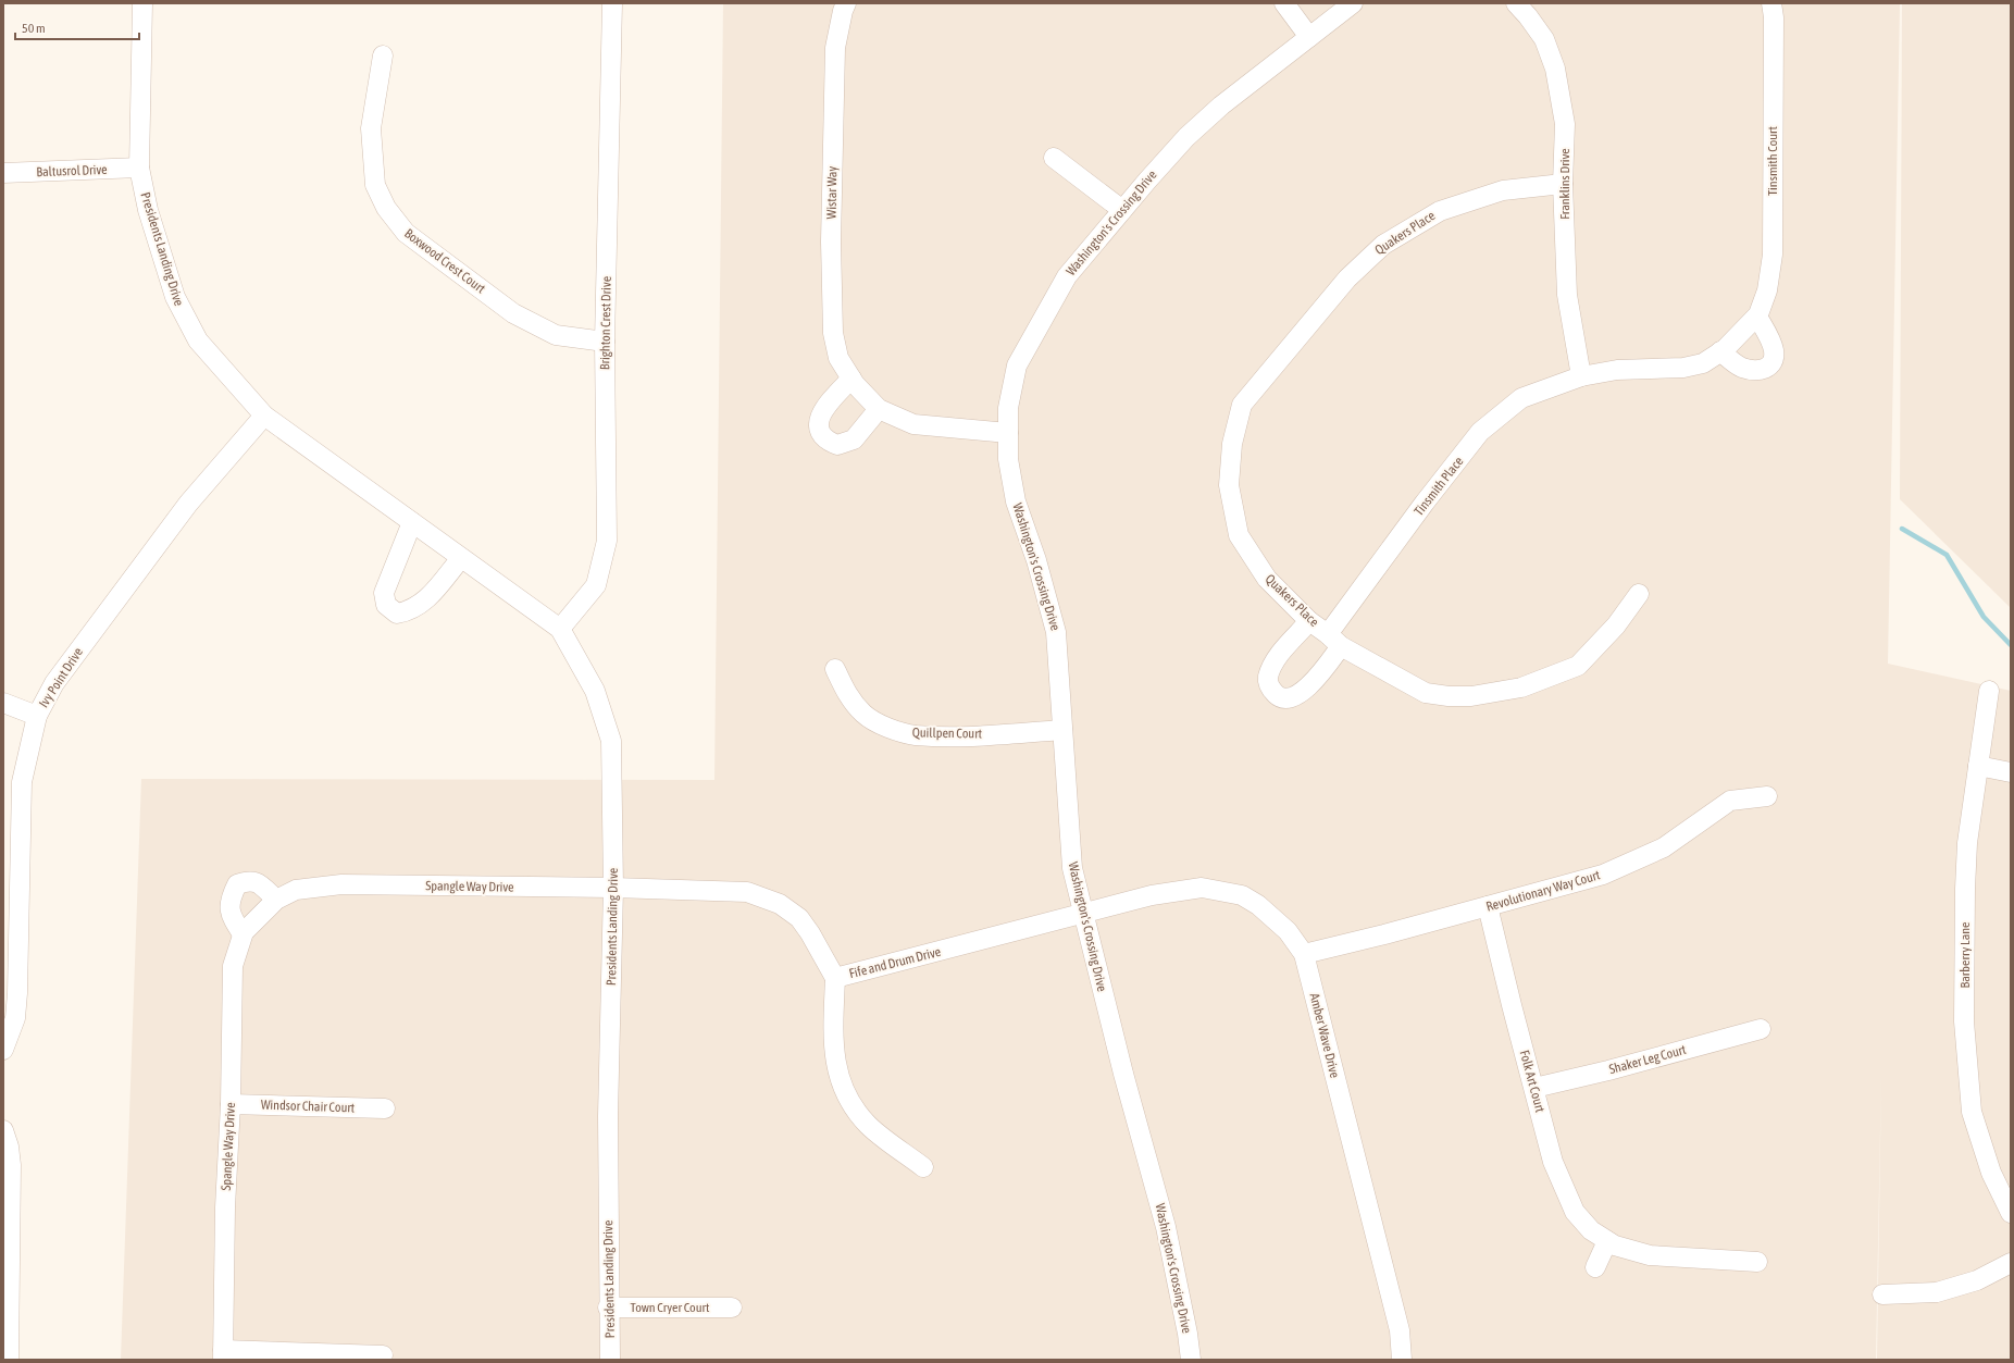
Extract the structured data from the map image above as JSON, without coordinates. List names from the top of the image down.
{
  "streets": {
    "street": [
      "Tinsmith Court",
      "Baltusrol Drive",
      "Franklins Drive",
      "Wistar Way",
      "Washington's Crossing Drive",
      "Quakers Place",
      "Presidents Landing Drive",
      "Boxwood Crest Court",
      "Brighton Crest Drive",
      "Tinsmith Place",
      "Ivy Point Drive",
      "Quillpen Court",
      "Spangle Way Drive",
      "Revolutionary Way Court",
      "Barberry Lane",
      "Fife and Drum Drive",
      "Amber Wave Drive",
      "Shaker Leg Court",
      "Folk Art Court",
      "Windsor Chair Court",
      "Town Cryer Court"
    ]
  },
  "crossings": [
    ["Tinsmith Court", "Franklins Drive"],
    ["Tinsmith Court", "Tinsmith Place"],
    ["Baltusrol Drive", "Presidents Landing Drive"],
    ["Franklins Drive", "Quakers Place"],
    ["Franklins Drive", "Tinsmith Place"],
    ["Wistar Way", "Washington's Crossing Drive"],
    ["Washington's Crossing Drive", "Quillpen Court"],
    ["Washington's Crossing Drive", "Fife and Drum Drive"],
    ["Washington's Crossing Drive", "Amber Wave Drive"],
    ["Quakers Place", "Tinsmith Place"],
    ["Presidents Landing Drive", "Brighton Crest Drive"],
    ["Presidents Landing Drive", "Ivy Point Drive"],
    ["Presidents Landing Drive", "Spangle Way Drive"],
    ["Presidents Landing Drive", "Fife and Drum Drive"],
    ["Presidents Landing Drive", "Town Cryer Court"],
    ["Boxwood Crest Court", "Brighton Crest Drive"],
    ["Spangle Way Drive", "Fife and Drum Drive"],
    ["Spangle Way Drive", "Windsor Chair Court"],
    ["Revolutionary Way Court", "Amber Wave Drive"],
    ["Revolutionary Way Court", "Folk Art Court"],
    ["Fife and Drum Drive", "Amber Wave Drive"],
    ["Shaker Leg Court", "Folk Art Court"]
  ],
  "scale_bar": "50 m"
}
